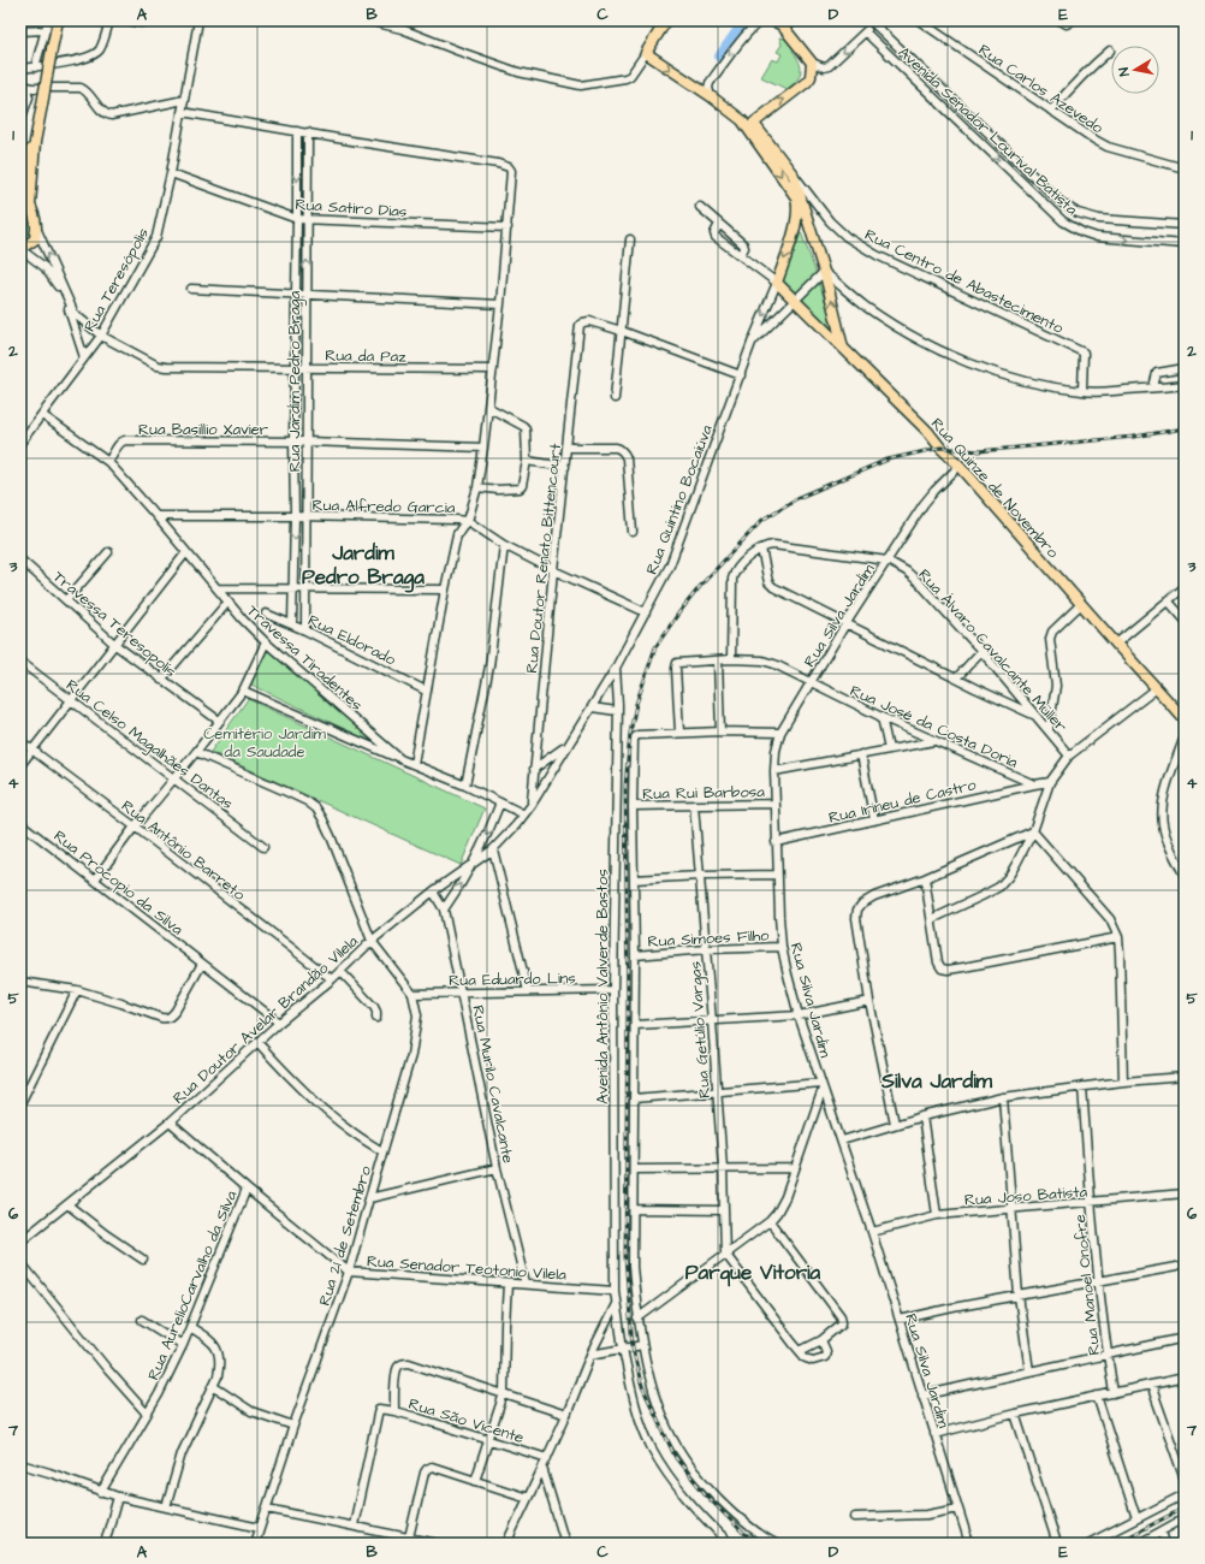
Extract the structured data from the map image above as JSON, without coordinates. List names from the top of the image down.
{
  "streets": {
    "main road": ["Rua Quinze de Novembro", "Rua Quintino Bocaiúva"],
    "street": [
      "Rua Carlos Azevedo",
      "Avenida Senador Lourival Batista",
      "Rua Satiro Dias",
      "Rua Teresópolis",
      "Rua Centro de Abastecimento",
      "Rua da Paz",
      "Rua Jardim Pedro Braga",
      "Rua Basillio Xavier",
      "Rua Alfredo Garcia",
      "Rua Doutor Renato Bittencourt",
      "Rua Silva Jardim",
      "Travessa Teresopolís",
      "Rua Eldorado",
      "Rua Álvaro Cavalcante Müller",
      "Travessa Tiradentes",
      "Rua José da Costa Doria",
      "Rua Celso Magalhães Dantas",
      "Rua Rui Barbosa",
      "Rua Irineu de Castro",
      "Rua Antônio Barreto",
      "Rua Procopio da Silva",
      "Rua Simoes Filho",
      "Rua Eduardo Lins",
      "Avenida Antônio Valverde Bastos",
      "Rua Doutor Avelar Brandão Vilela",
      "Rua Getúlio Vargas",
      "Rua Murilo Cavalcante",
      "Rua Joso Batista",
      "Rua 21 de Setembro",
      "Rua Senador Teotonio Vilela",
      "Rua AurelioCarvalho da Silva",
      "Rua Manoel Onofre",
      "Rua São Vicente"
    ]
  },
  "crossings": [
    ["Rua Satiro Dias", "Rua Teresópolis"],
    ["Rua Satiro Dias", "Rua Jardim Pedro Braga"],
    ["Rua Teresópolis", "Rua da Paz"],
    ["Rua Teresópolis", "Travessa Tiradentes"],
    ["Rua da Paz", "Rua Jardim Pedro Braga"],
    ["Rua Jardim Pedro Braga", "Rua Basillio Xavier"],
    ["Rua Jardim Pedro Braga", "Rua Alfredo Garcia"],
    ["Rua Jardim Pedro Braga", "Rua Eldorado"],
    ["Rua Basillio Xavier", "Travessa Tiradentes"],
    ["Rua Quinze de Novembro", "Rua Quintino Bocaiúva"],
    ["Rua Quinze de Novembro", "Rua Silva Jardim"],
    ["Rua Quintino Bocaiúva", "Rua Alfredo Garcia"],
    ["Rua Quintino Bocaiúva", "Rua Doutor Renato Bittencourt"],
    ["Rua Quintino Bocaiúva", "Travessa Tiradentes"],
    ["Rua Quintino Bocaiúva", "Avenida Antônio Valverde Bastos"],
    ["Rua Quintino Bocaiúva", "Rua Doutor Avelar Brandão Vilela"],
    ["Rua Alfredo Garcia", "Rua Doutor Renato Bittencourt"],
    ["Rua Alfredo Garcia", "Travessa Tiradentes"],
    ["Rua Silva Jardim", "Rua Álvaro Cavalcante Müller"],
    ["Rua Silva Jardim", "Rua José da Costa Doria"],
    ["Rua Silva Jardim", "Rua Rui Barbosa"],
    ["Rua Silva Jardim", "Rua Irineu de Castro"],
    ["Rua Silva Jardim", "Rua Simoes Filho"],
    ["Rua Silva Jardim", "Rua Joso Batista"],
    ["Travessa Tiradentes", "Rua Doutor Avelar Brandão Vilela"],
    ["Rua José da Costa Doria", "Rua Irineu de Castro"],
    ["Rua José da Costa Doria", "Avenida Antônio Valverde Bastos"],
    ["Rua Rui Barbosa", "Avenida Antônio Valverde Bastos"],
    ["Rua Rui Barbosa", "Rua Getúlio Vargas"],
    ["Rua Antônio Barreto", "Rua Doutor Avelar Brandão Vilela"],
    ["Rua Procopio da Silva", "Rua Doutor Avelar Brandão Vilela"],
    ["Rua Simoes Filho", "Avenida Antônio Valverde Bastos"],
    ["Rua Simoes Filho", "Rua Getúlio Vargas"],
    ["Rua Eduardo Lins", "Avenida Antônio Valverde Bastos"],
    ["Rua Eduardo Lins", "Rua Murilo Cavalcante"],
    ["Rua Eduardo Lins", "Rua 21 de Setembro"],
    ["Avenida Antônio Valverde Bastos", "Rua Senador Teotonio Vilela"],
    ["Rua Doutor Avelar Brandão Vilela", "Rua Murilo Cavalcante"],
    ["Rua Doutor Avelar Brandão Vilela", "Rua Senador Teotonio Vilela"],
    ["Rua Murilo Cavalcante", "Rua Senador Teotonio Vilela"],
    ["Rua Joso Batista", "Rua Manoel Onofre"],
    ["Rua 21 de Setembro", "Rua Senador Teotonio Vilela"],
    ["Rua Senador Teotonio Vilela", "Rua AurelioCarvalho da Silva"]
  ],
  "districts": ["Jardim Pedro Braga", "Silva Jardim", "Parque Vitoria"],
  "parks": ["Cemitério Jardim da Saudade"],
  "north": "left",
  "grid": {
    "columns": [
      "A",
      "B",
      "C",
      "D",
      "E"
    ],
    "rows": [
      "1",
      "2",
      "3",
      "4",
      "5",
      "6",
      "7"
    ]
  }
}
